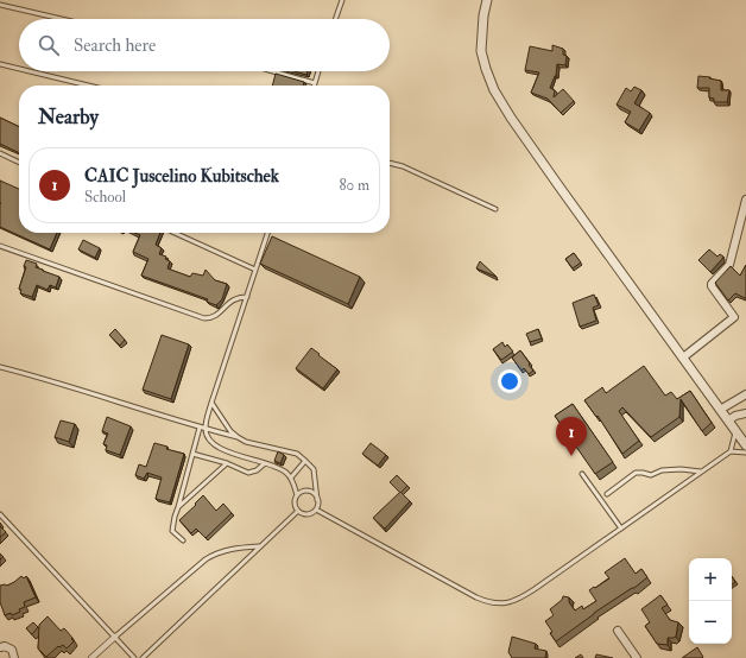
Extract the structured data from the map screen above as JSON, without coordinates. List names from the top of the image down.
{
  "page": {
    "search": "Search here",
    "heading": "Nearby",
    "list": [
      {
        "mark": "1",
        "name": "CAIC Juscelino Kubitschek",
        "note": "School",
        "value": "80 m"
      }
    ],
    "pins": "1",
    "map_buttons": ["+", "−"]
  }
}
